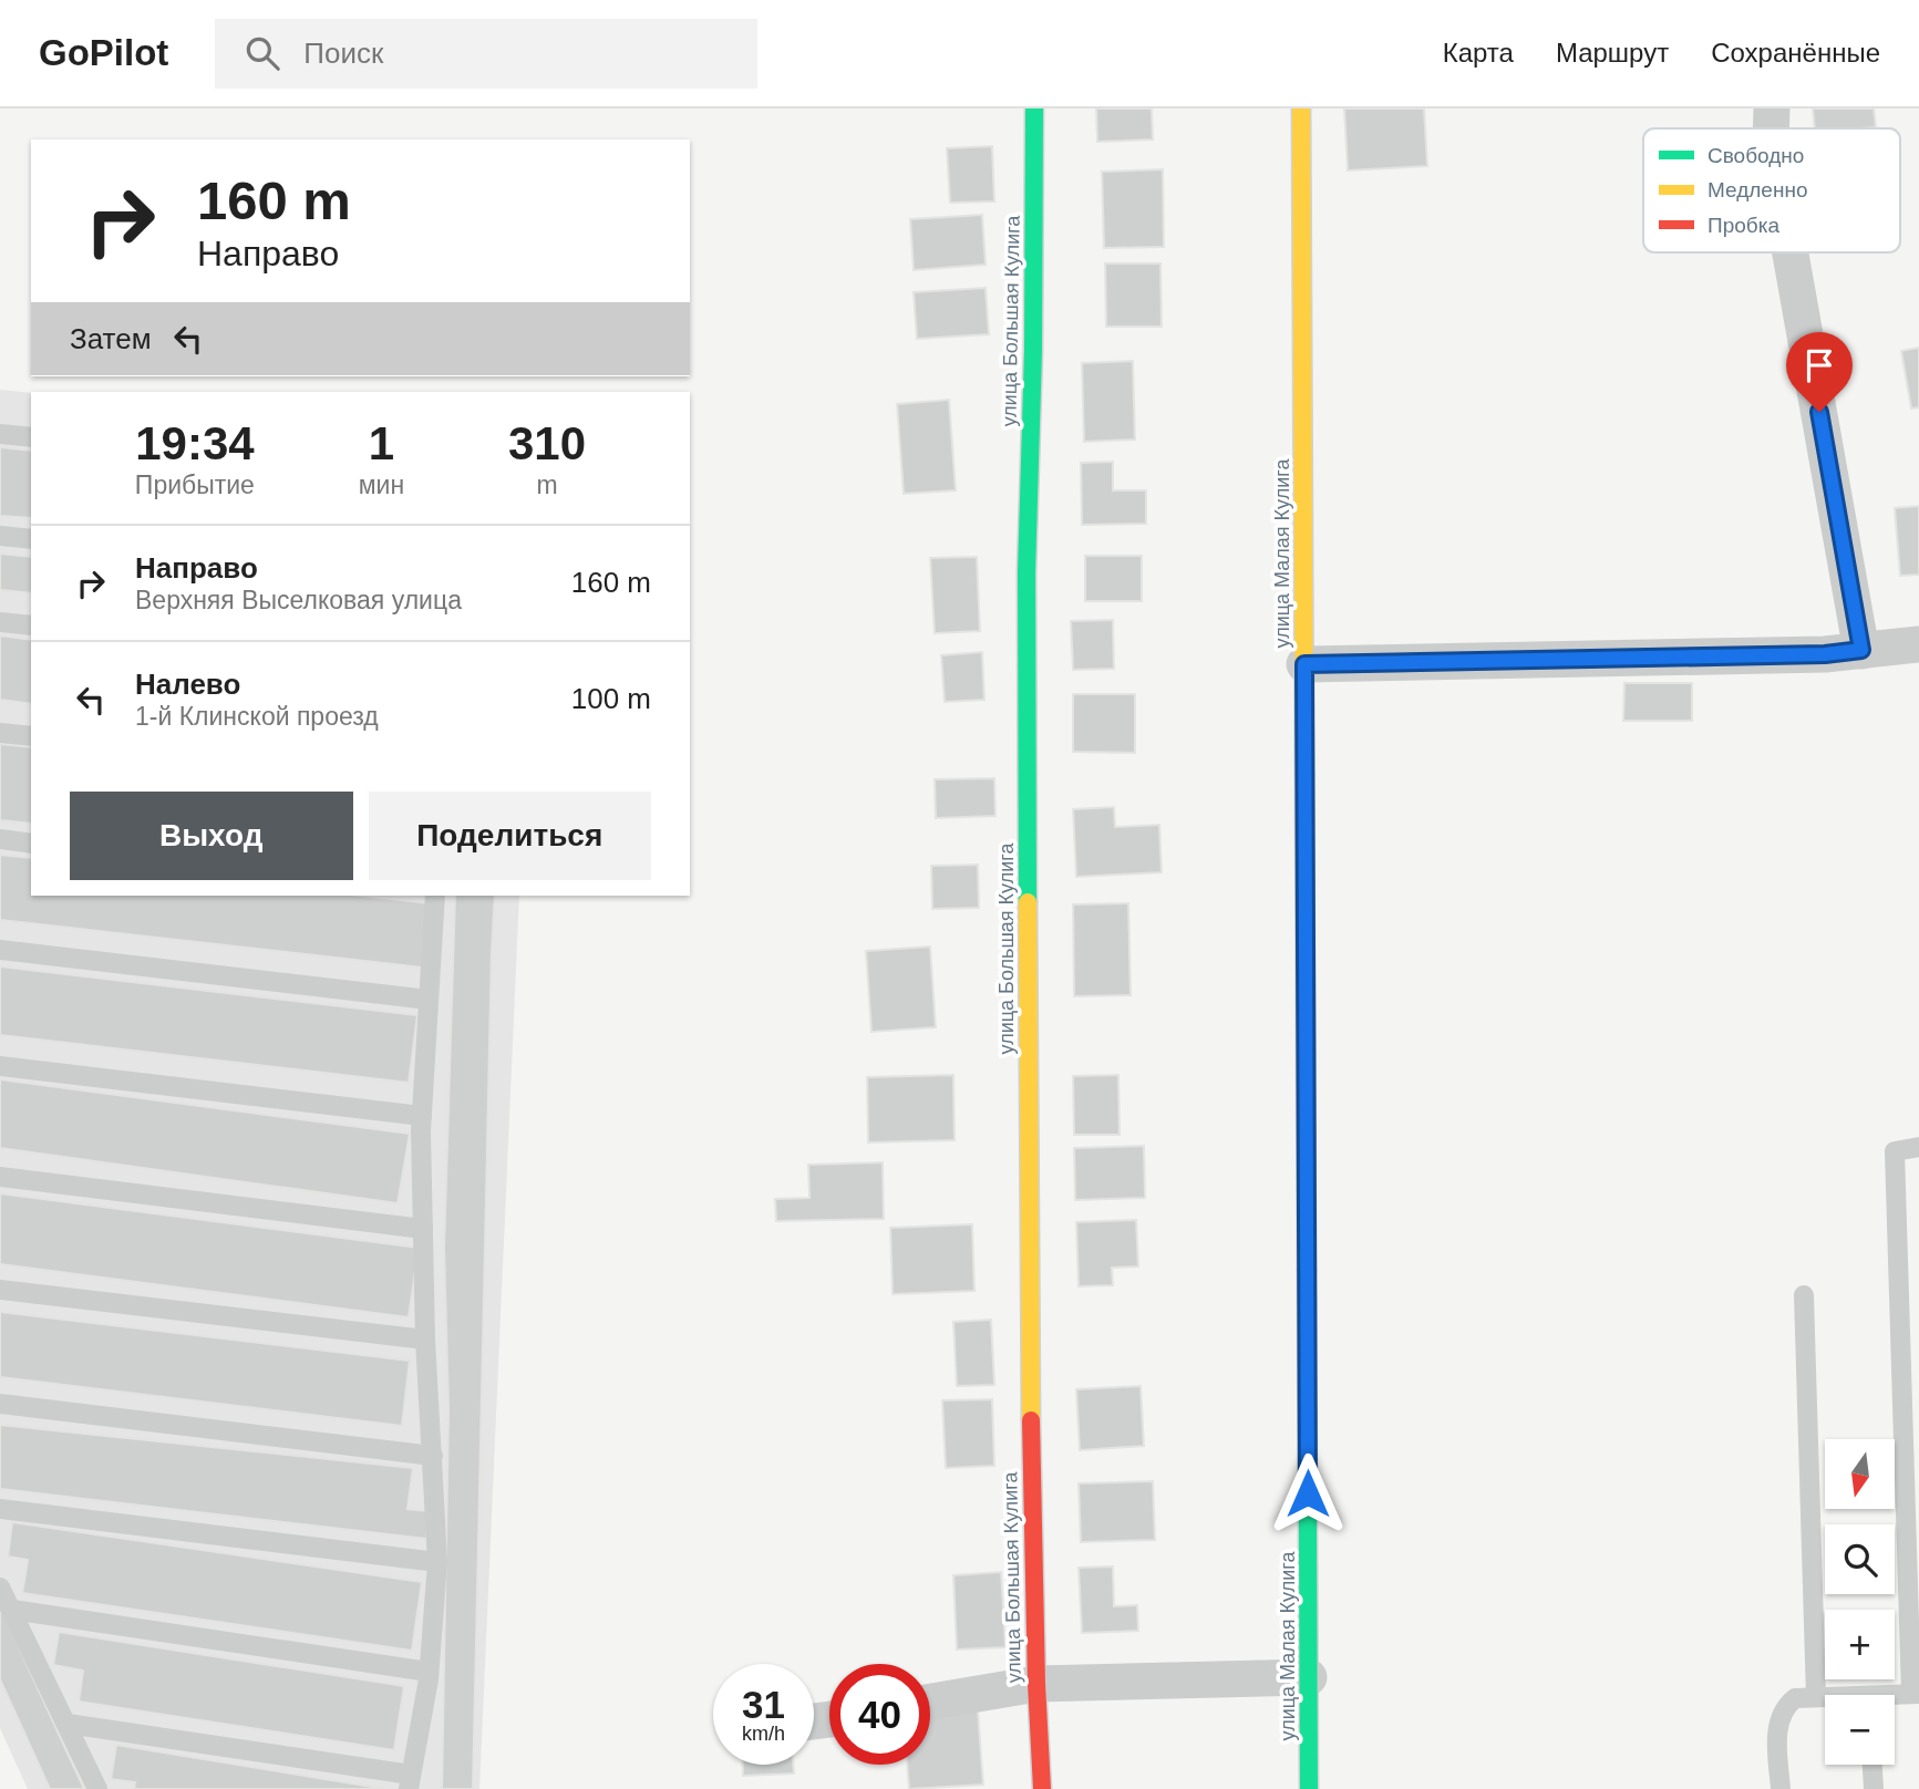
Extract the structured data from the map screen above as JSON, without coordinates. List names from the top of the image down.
{
  "streets": {
    "street": ["улица Большая Кулига", "улица Малая Кулига"]
  },
  "legend": ["Свободно", "Медленно", "Пробка"],
  "north": "bottom",
  "page": {
    "header": "GoPilot",
    "search": "Поиск",
    "nav": ["Карта", "Маршрут", "Сохранённые"],
    "turn": ["160 m", "Направо"],
    "then": "Затем",
    "eta": [
      "19:34",
      "Прибытие",
      "1",
      "мин",
      "310",
      "m"
    ],
    "list": [
      {
        "name": "Направо",
        "note": "Верхняя Выселковая улица",
        "value": "160 m"
      },
      {
        "name": "Налево",
        "note": "1-й Клинской проезд",
        "value": "100 m"
      }
    ],
    "buttons": ["Выход", "Поделиться"],
    "map_buttons": ["+", "−"],
    "speed": "31 km/h",
    "limit": "40"
  }
}
